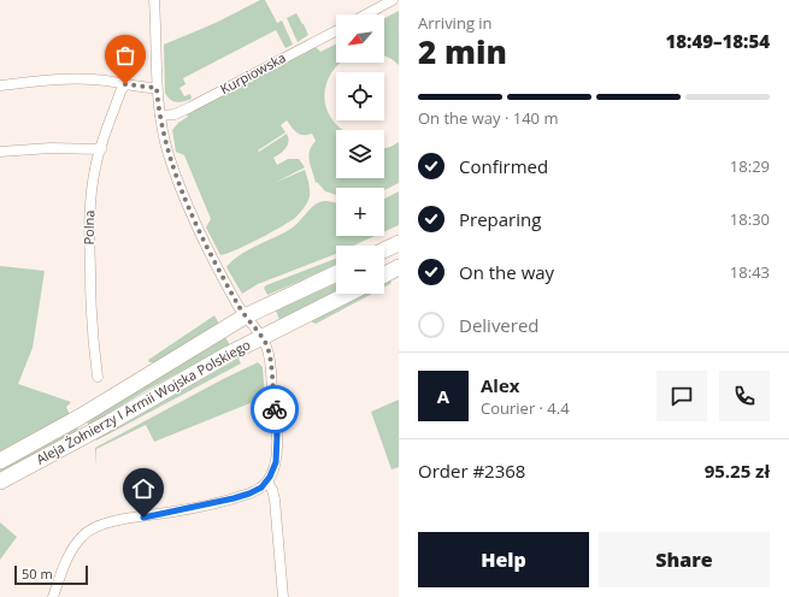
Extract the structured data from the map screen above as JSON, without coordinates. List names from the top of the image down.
{
  "streets": {
    "main road": ["Aleja Żołnierzy I Armii Wojska Polskiego"],
    "street": ["Kurpiowska", "Polna"]
  },
  "scale_bar": "50 m",
  "north": "bottom left",
  "page": {
    "heading": ["2 min", "Arriving in", "18:49–18:54"],
    "panel": [
      "Alex",
      "Courier · 4.4",
      "Order #2368",
      "95.25 zł"
    ],
    "map_buttons": ["+", "−"],
    "bar": "On the way · 140 m",
    "list": [
      ["Confirmed", "18:29"],
      ["Preparing", "18:30"],
      ["On the way", "18:43"],
      "Delivered"
    ],
    "round": "A",
    "buttons": ["Help", "Share"],
    "scale": "50 m"
  }
}
